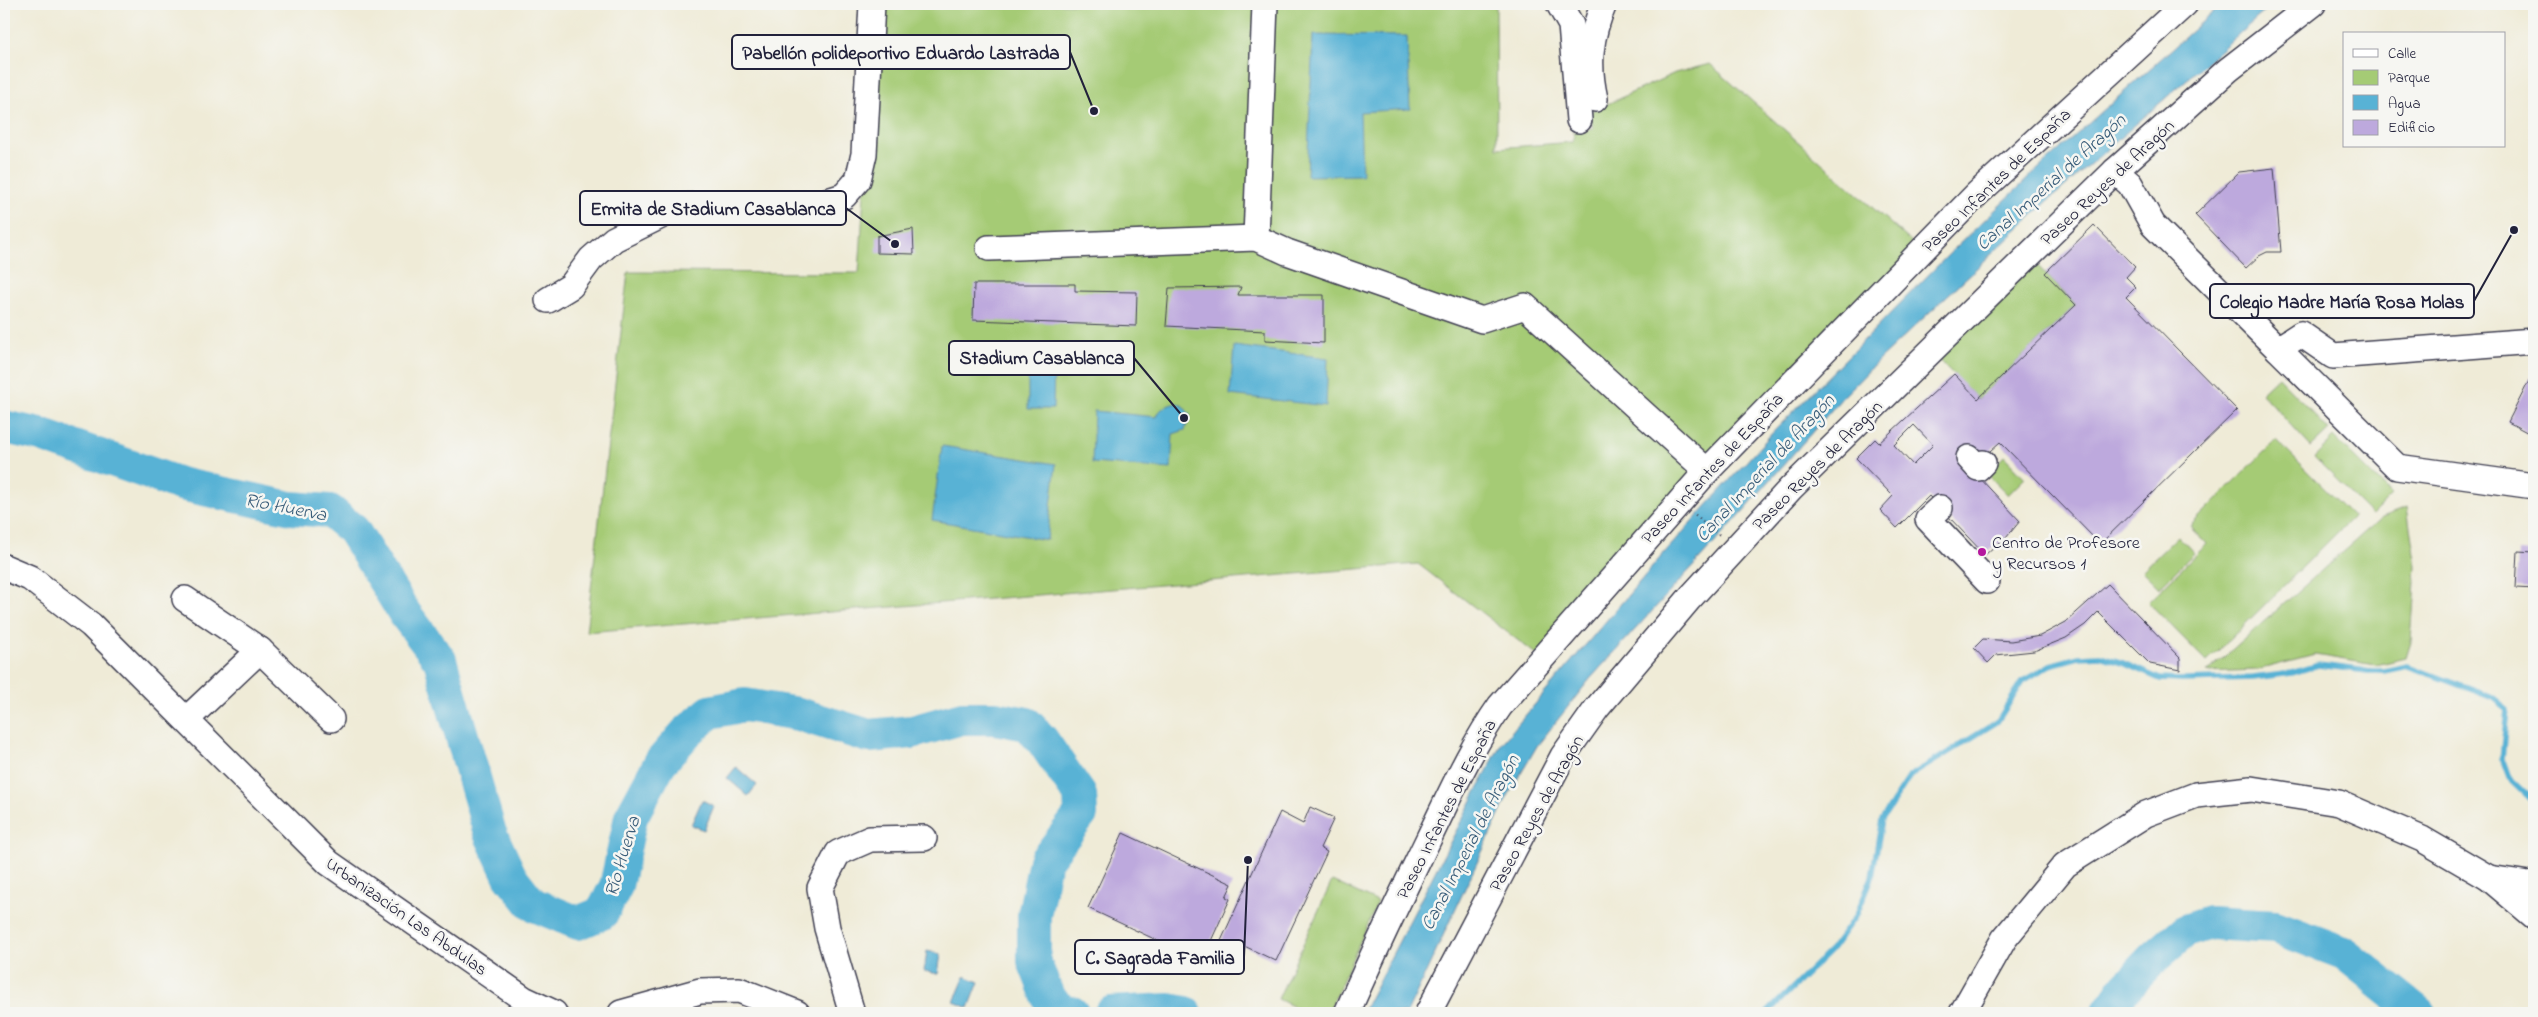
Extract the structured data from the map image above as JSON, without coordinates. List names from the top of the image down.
{
  "streets": {
    "street": ["Paseo Infantes de España", "Paseo Reyes de Aragón", "Urbanización Las Abdulas"]
  },
  "water": ["Canal Imperial de Aragón", "Río Huerva"],
  "places": [
    "Pabellón polideportivo Eduardo Lastrada",
    "Colegio Madre María Rosa Molas",
    "Ermita de Stadium Casablanca",
    "Stadium Casablanca",
    "Centro de Profesore y Recursos 1",
    "C. Sagrada Familia"
  ],
  "legend": [
    "Calle",
    "Parque",
    "Agua",
    "Edificio"
  ]
}
